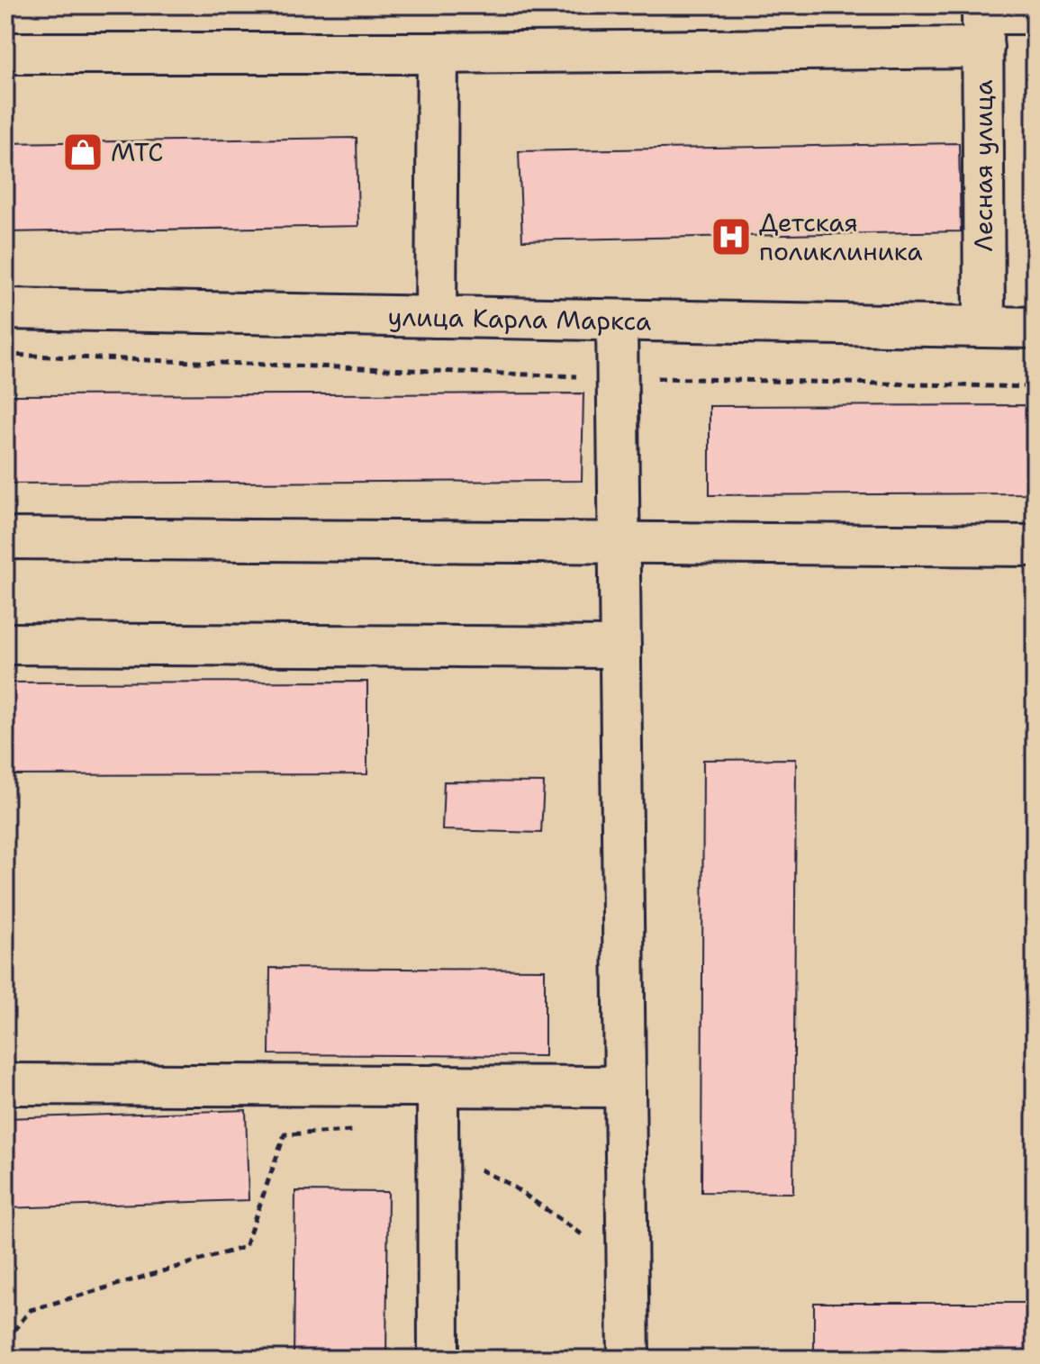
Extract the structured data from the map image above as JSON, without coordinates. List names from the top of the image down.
{
  "streets": {
    "street": ["Лесная улица", "улица Карла Маркса"]
  },
  "crossings": [
    ["Лесная улица", "улица Карла Маркса"]
  ],
  "places": {
    "shop": ["МТС"],
    "hospital": ["Детская поликлиника"]
  }
}
